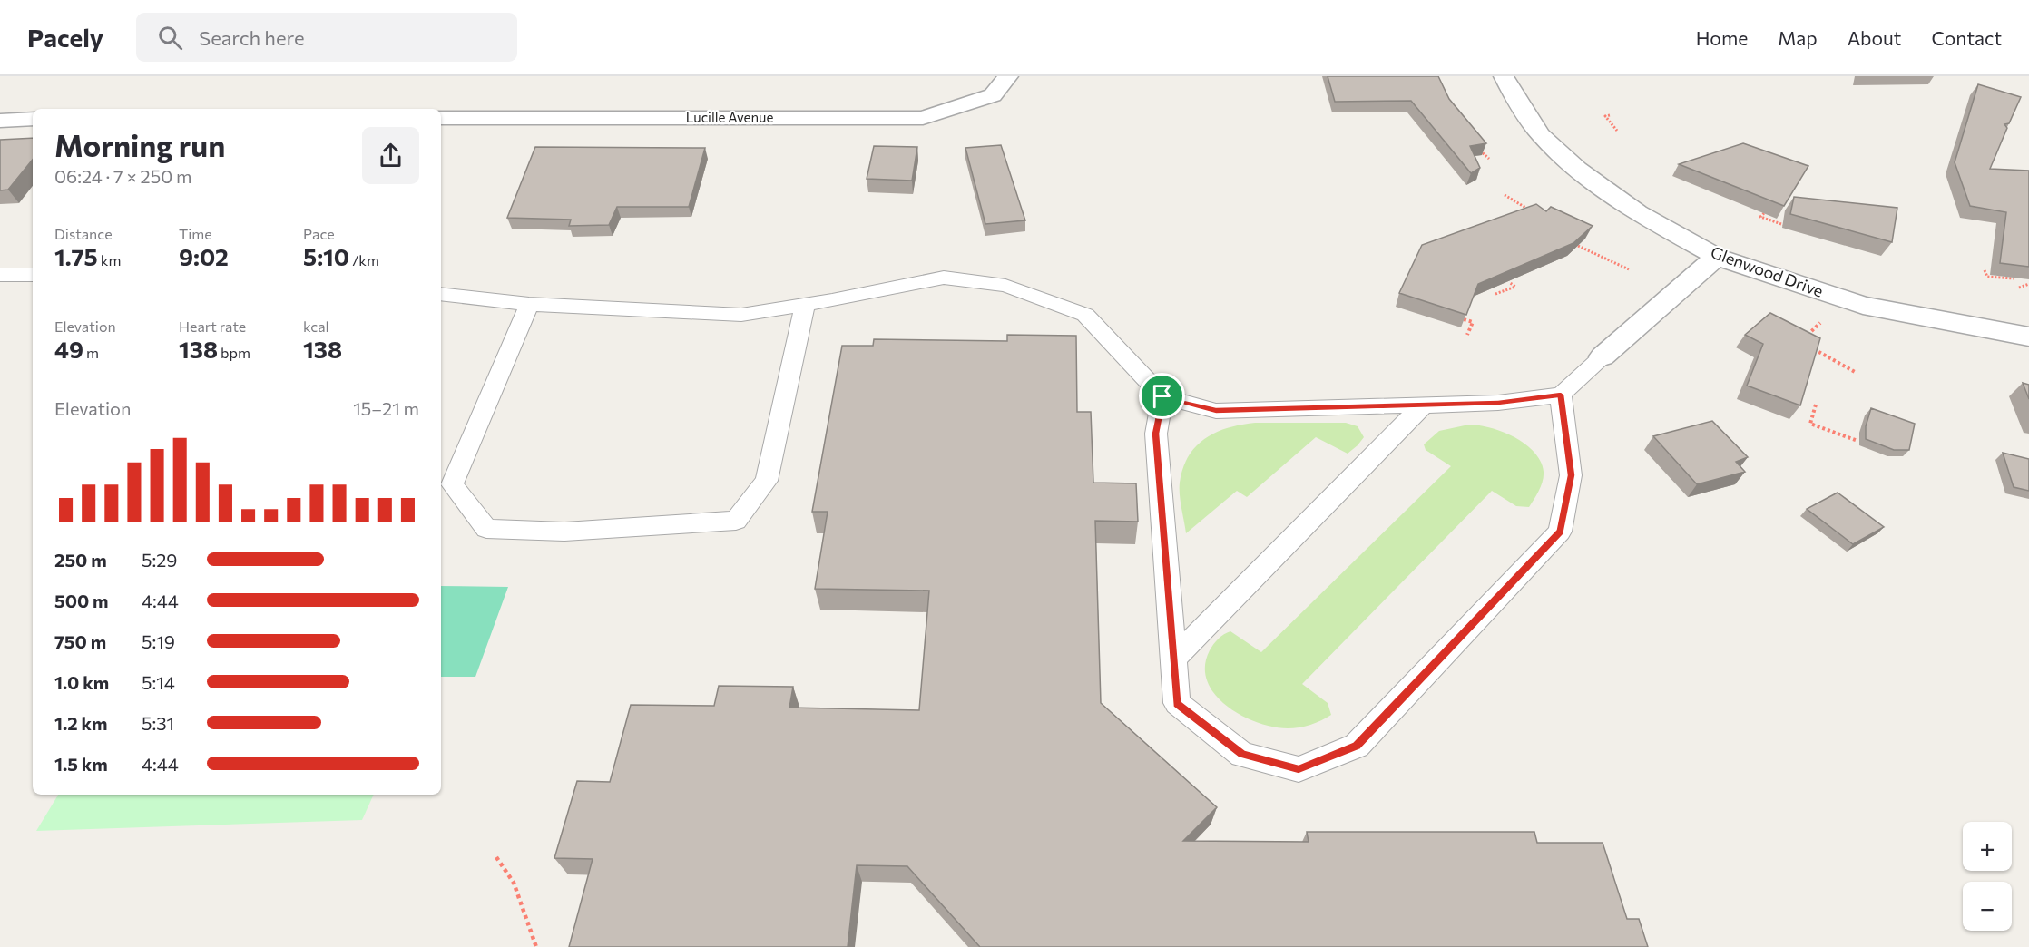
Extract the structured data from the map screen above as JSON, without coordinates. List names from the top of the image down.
{
  "streets": {
    "street": ["Lucille Avenue", "Glenwood Drive"]
  },
  "page": {
    "header": "Pacely",
    "search": "Search here",
    "nav": [
      "Home",
      "Map",
      "About",
      "Contact"
    ],
    "heading": ["Morning run", "06:24 · 7 × 250 m"],
    "stats": [
      ["Distance", "1.75 km"],
      ["Time", "9:02"],
      ["Pace", "5:10 /km"],
      ["Elevation", "49 m"],
      ["Heart rate", "138 bpm"],
      ["kcal", "138"]
    ],
    "chart": ["Elevation", "15–21 m"],
    "list": [
      {
        "name": "250 m",
        "note": "5:29"
      },
      {
        "name": "500 m",
        "note": "4:44"
      },
      {
        "name": "750 m",
        "note": "5:19"
      },
      {
        "name": "1.0 km",
        "note": "5:14"
      },
      {
        "name": "1.2 km",
        "note": "5:31"
      },
      {
        "name": "1.5 km",
        "note": "4:44"
      }
    ],
    "map_buttons": ["+", "−"]
  }
}
